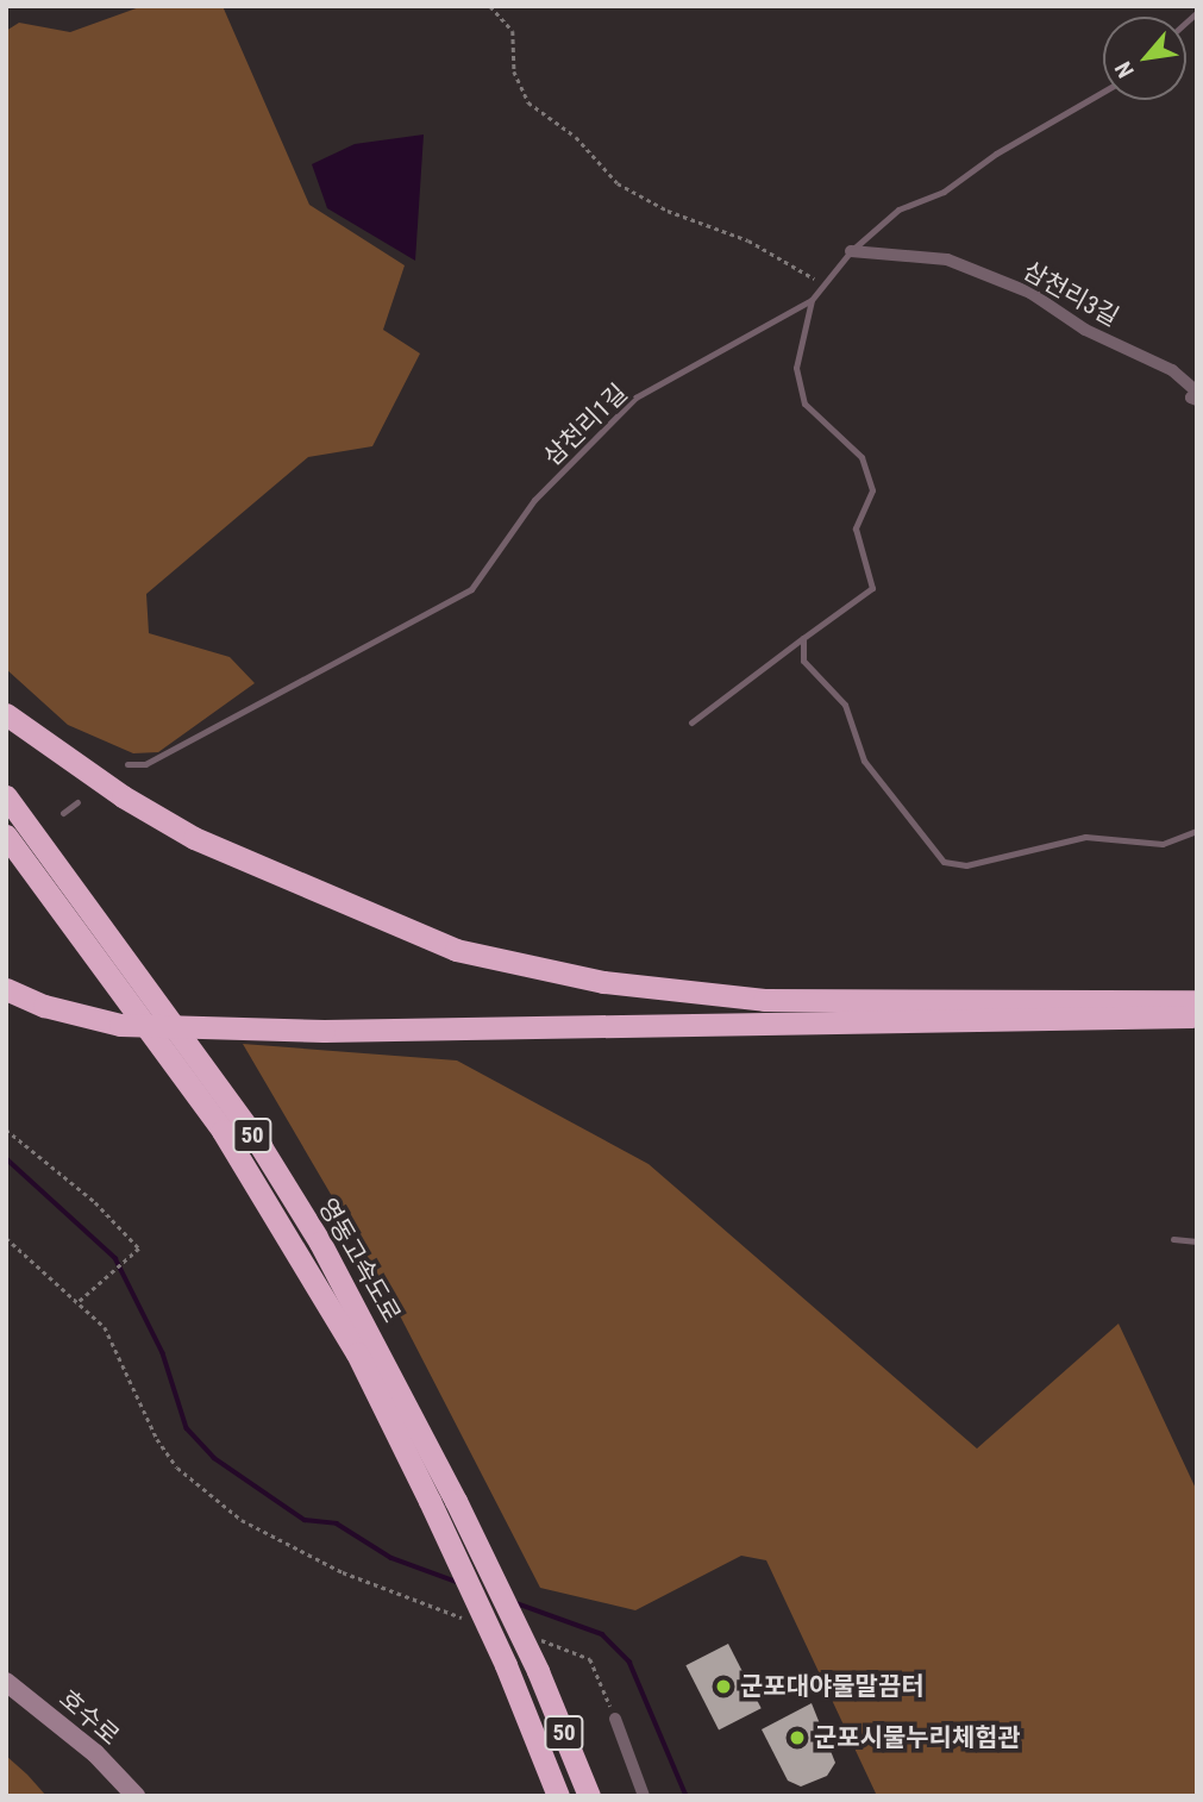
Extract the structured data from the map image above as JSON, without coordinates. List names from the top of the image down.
{
  "streets": {
    "highway": ["50", "영동고속도로"],
    "street": ["삼천리3길", "호수로"],
    "lane": ["삼천리1길"]
  },
  "crossings": [
    ["삼천리3길", "삼천리1길"]
  ],
  "places": ["군포대야물말끔터", "군포시물누리체험관"],
  "north": "bottom left"
}
